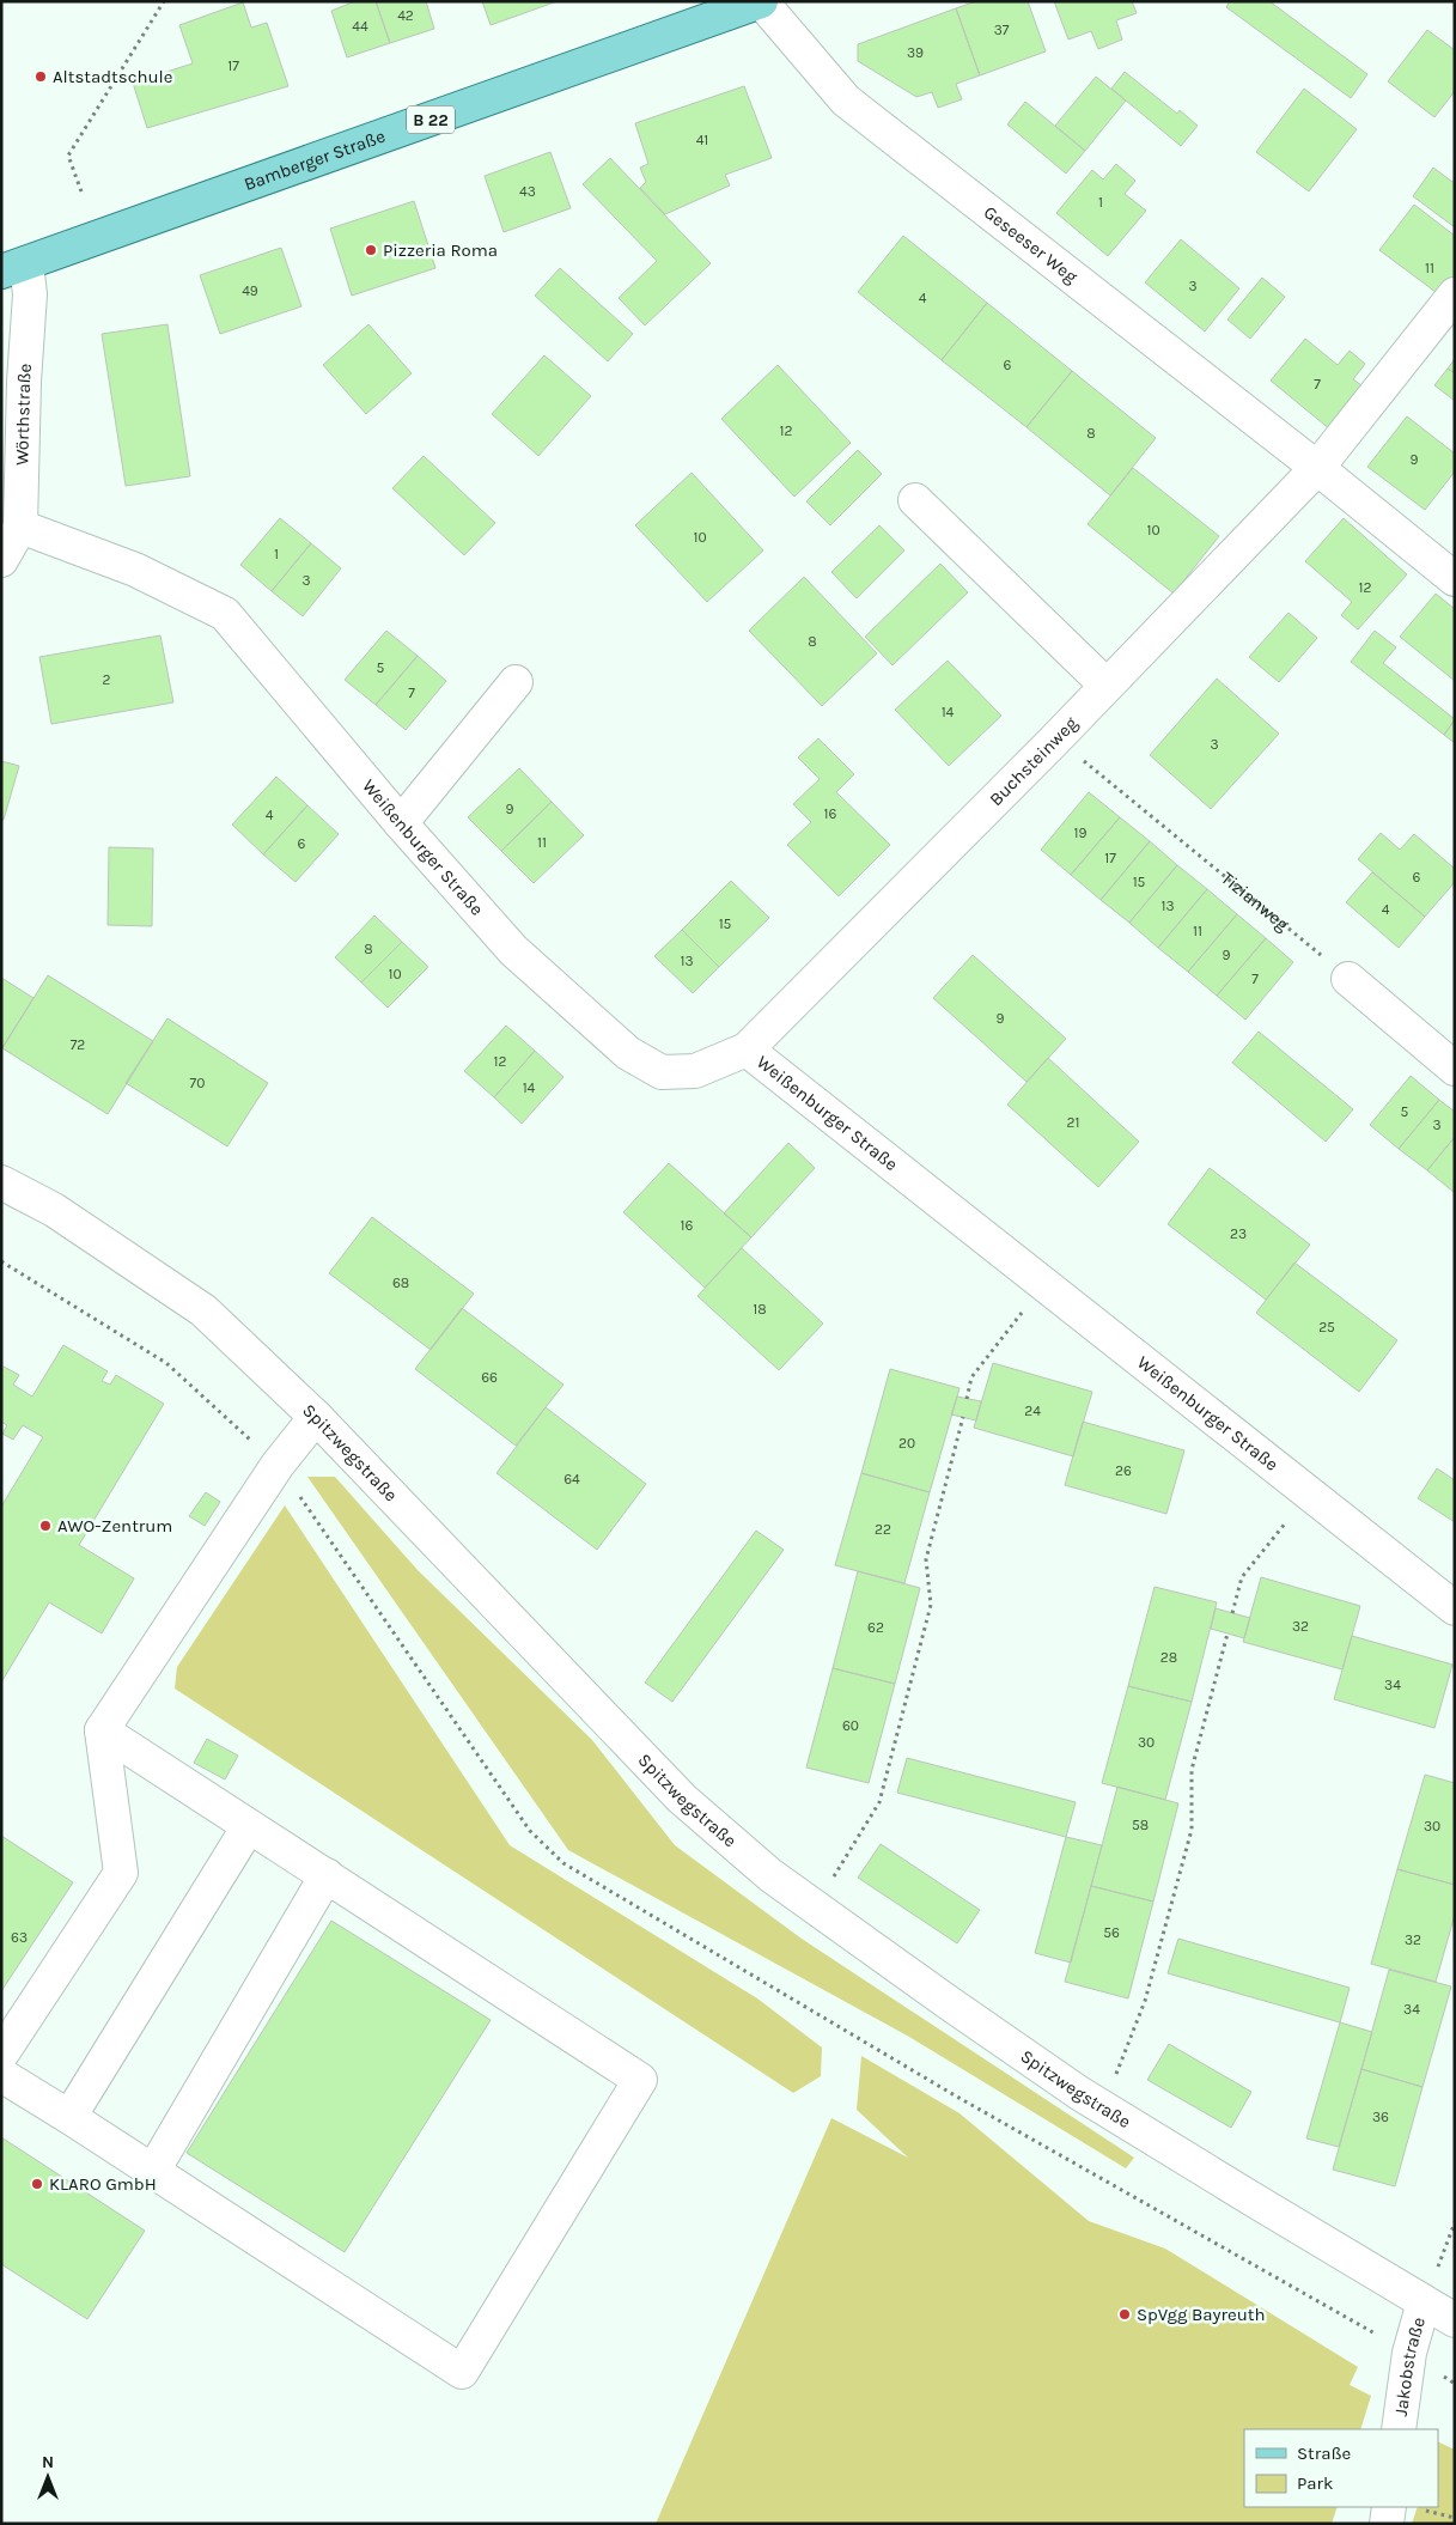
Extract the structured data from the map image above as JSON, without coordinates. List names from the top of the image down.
{
  "streets": {
    "main road": ["B 22", "Bamberger Straße"],
    "street": [
      "Geseeser Weg",
      "Wörthstraße",
      "Buchsteinweg",
      "Weißenburger Straße",
      "Spitzwegstraße",
      "Jakobstraße"
    ],
    "path": ["Tizianweg"]
  },
  "crossings": [
    ["Bamberger Straße", "Geseeser Weg"],
    ["Bamberger Straße", "Wörthstraße"],
    ["Geseeser Weg", "Buchsteinweg"],
    ["Wörthstraße", "Weißenburger Straße"],
    ["Buchsteinweg", "Weißenburger Straße"],
    ["Buchsteinweg", "Tizianweg"],
    ["Spitzwegstraße", "Jakobstraße"]
  ],
  "places": [
    "Altstadtschule",
    "Pizzeria Roma",
    "AWO-Zentrum",
    "KLARO GmbH",
    "SpVgg Bayreuth"
  ],
  "house_numbers": [
    "42",
    "44",
    "37",
    "39",
    "17",
    "41",
    "43",
    "1",
    "11",
    "3",
    "49",
    "4",
    "6",
    "7",
    "12",
    "8",
    "9",
    "10",
    "10",
    "1",
    "3",
    "12",
    "8",
    "5",
    "2",
    "7",
    "14",
    "3",
    "9",
    "16",
    "4",
    "19",
    "11",
    "6",
    "17",
    "6",
    "15",
    "13",
    "4",
    "15",
    "11",
    "8",
    "9",
    "13",
    "10",
    "7",
    "9",
    "72",
    "12",
    "70",
    "14",
    "5",
    "21",
    "3",
    "16",
    "23",
    "68",
    "18",
    "25",
    "66",
    "24",
    "20",
    "26",
    "64",
    "22",
    "32",
    "62",
    "28",
    "34",
    "60",
    "30",
    "58",
    "30",
    "56",
    "63",
    "32",
    "34",
    "36"
  ],
  "legend": ["Straße", "Park"],
  "north": "top"
}
